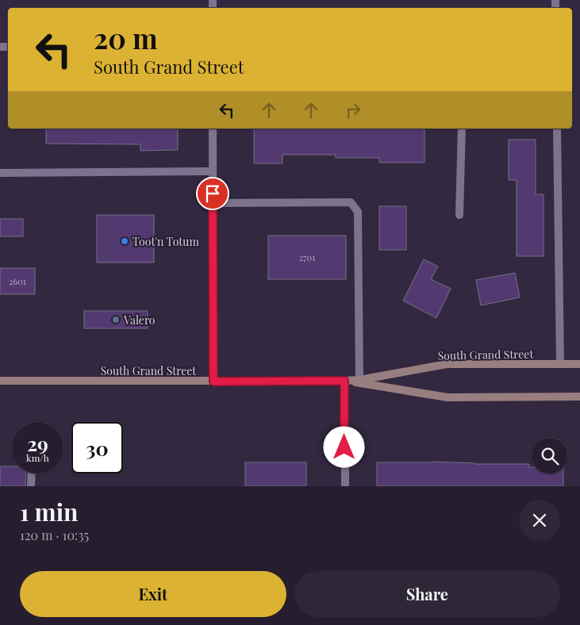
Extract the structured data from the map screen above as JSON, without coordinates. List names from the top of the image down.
{
  "streets": {
    "main road": ["South Grand Street"]
  },
  "places": ["Toot'n Totum", "Valero"],
  "house_numbers": ["2701", "2601"],
  "page": {
    "turn": ["20 m", "South Grand Street"],
    "speed": "29 km/h",
    "limit": "30",
    "heading": ["1 min", "120 m · 10:35"],
    "buttons": ["Exit", "Share"]
  }
}
